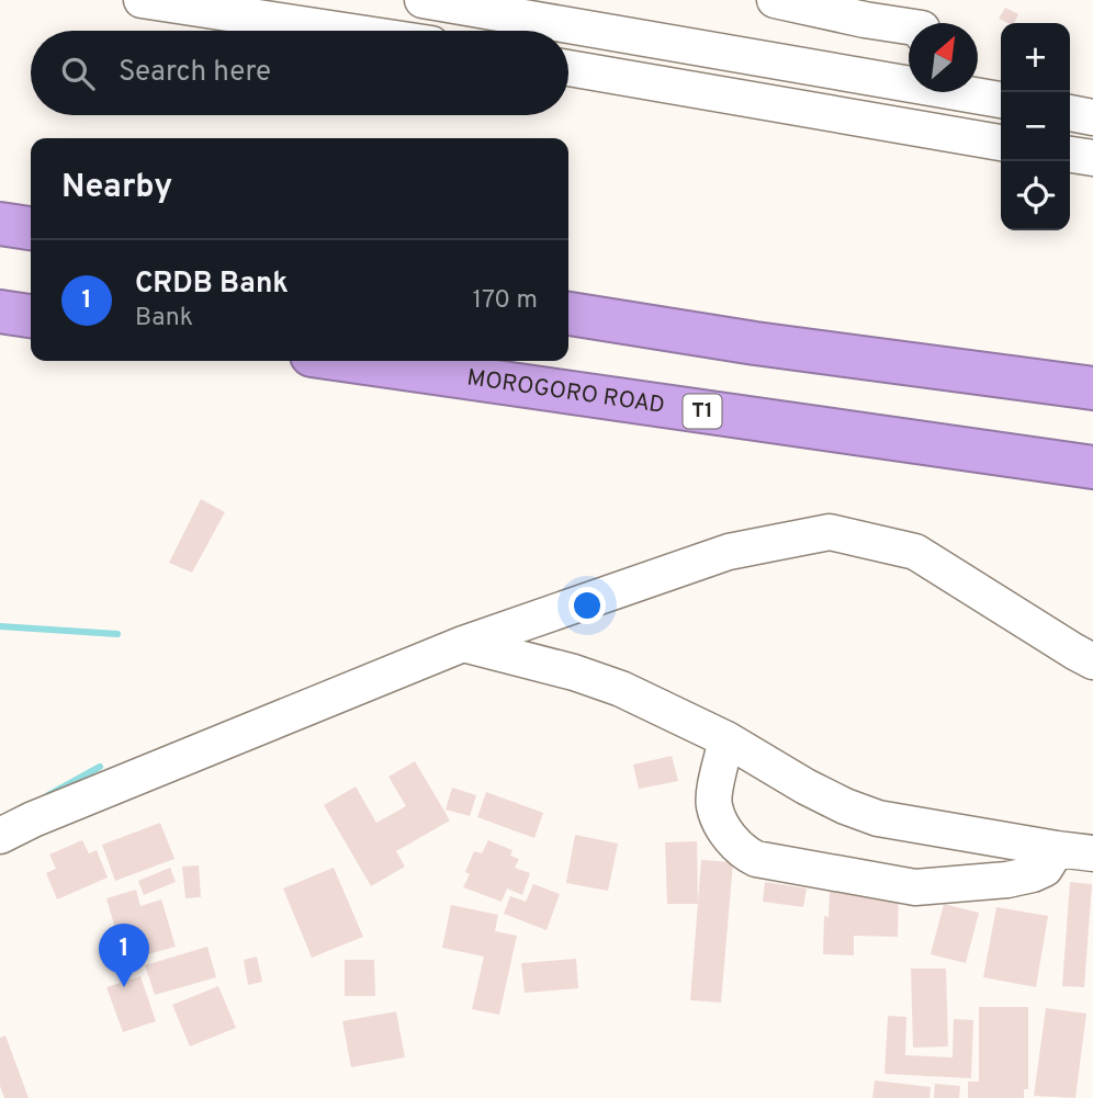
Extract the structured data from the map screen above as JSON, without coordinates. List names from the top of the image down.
{
  "streets": {
    "highway": ["MOROGORO ROAD", "T1"]
  },
  "north": "top right",
  "page": {
    "map_buttons": ["+", "−"],
    "search": "Search here",
    "heading": "Nearby",
    "list": [
      {
        "mark": "1",
        "name": "CRDB Bank",
        "note": "Bank",
        "value": "170 m"
      }
    ],
    "pins": "1"
  }
}
